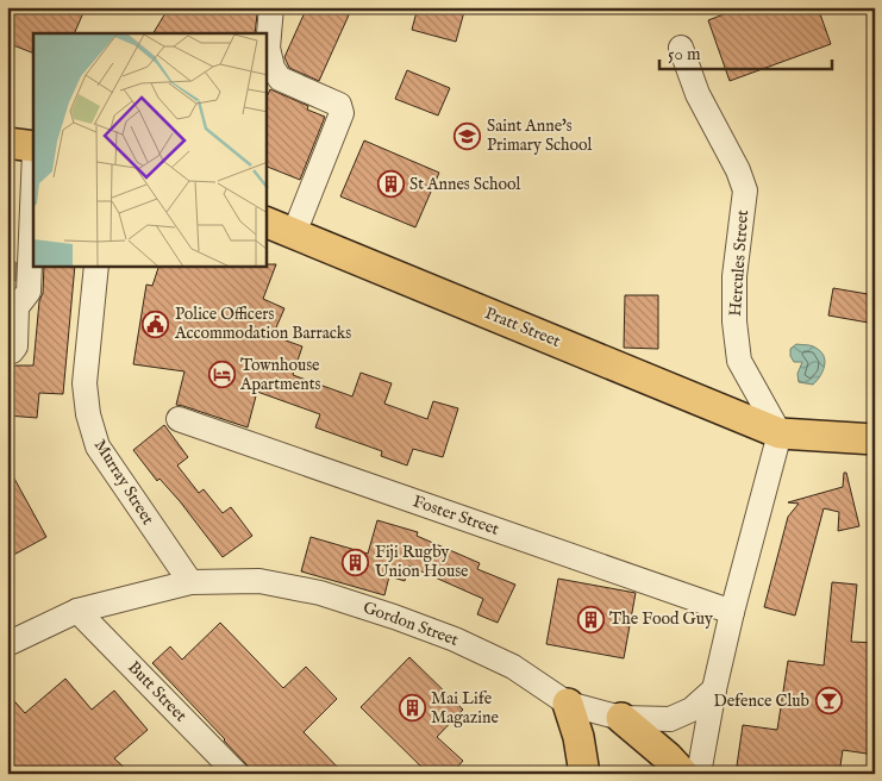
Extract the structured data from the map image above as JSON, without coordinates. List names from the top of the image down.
{
  "streets": {
    "main road": ["Pratt Street"],
    "street": [
      "Hercules Street",
      "Murray Street",
      "Foster Street",
      "Gordon Street",
      "Butt Street"
    ]
  },
  "crossings": [
    ["Hercules Street", "Pratt Street"],
    ["Murray Street", "Gordon Street"],
    ["Gordon Street", "Butt Street"]
  ],
  "places": {
    "school or university": ["Saint Anne's Primary School"],
    "building": [
      "St Annes School",
      "Fiji Rugby Union House",
      "The Food Guy",
      "Mai Life Magazine"
    ],
    "public building": ["Police Officers Accommodation Barracks"],
    "hotel": ["Townhouse Apartments"],
    "bar": ["Defence Club"]
  },
  "scale_bar": "50 m"
}
